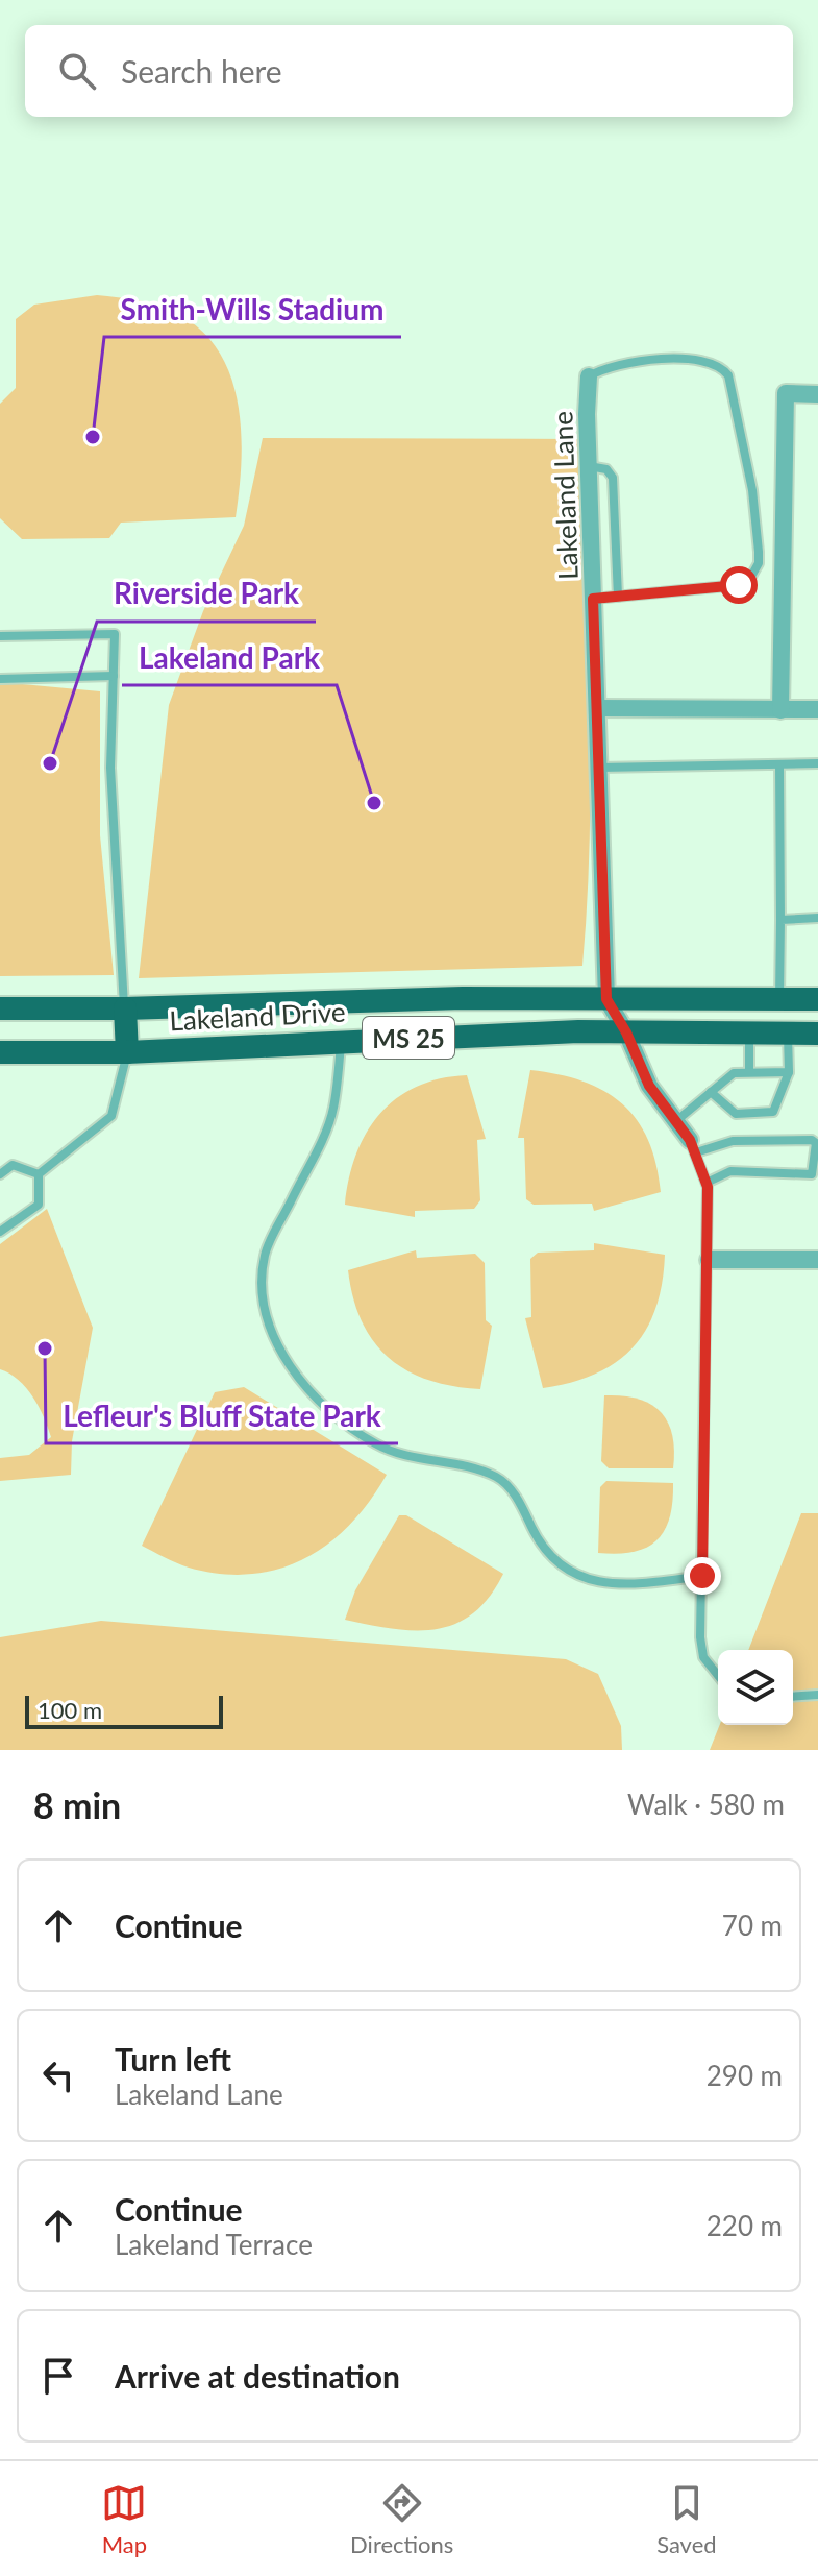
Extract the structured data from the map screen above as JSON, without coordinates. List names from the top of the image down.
{
  "streets": {
    "highway": ["Lakeland Drive", "MS 25"],
    "street": ["Lakeland Lane"]
  },
  "crossings": [
    ["Lakeland Lane", "Lakeland Drive"]
  ],
  "places": [
    "Smith-Wills Stadium",
    "Riverside Park",
    "Lakeland Park",
    "Lefleur's Bluff State Park"
  ],
  "scale_bar": "100 m",
  "page": {
    "search": "Search here",
    "scale": "100 m",
    "heading": ["8 min", "Walk · 580 m"],
    "list": [
      ["Continue", "70 m"],
      ["Turn left", "Lakeland Lane", "290 m"],
      ["Continue", "Lakeland Terrace", "220 m"],
      "Arrive at destination"
    ],
    "nav": ["Map", "Directions", "Saved"]
  }
}
